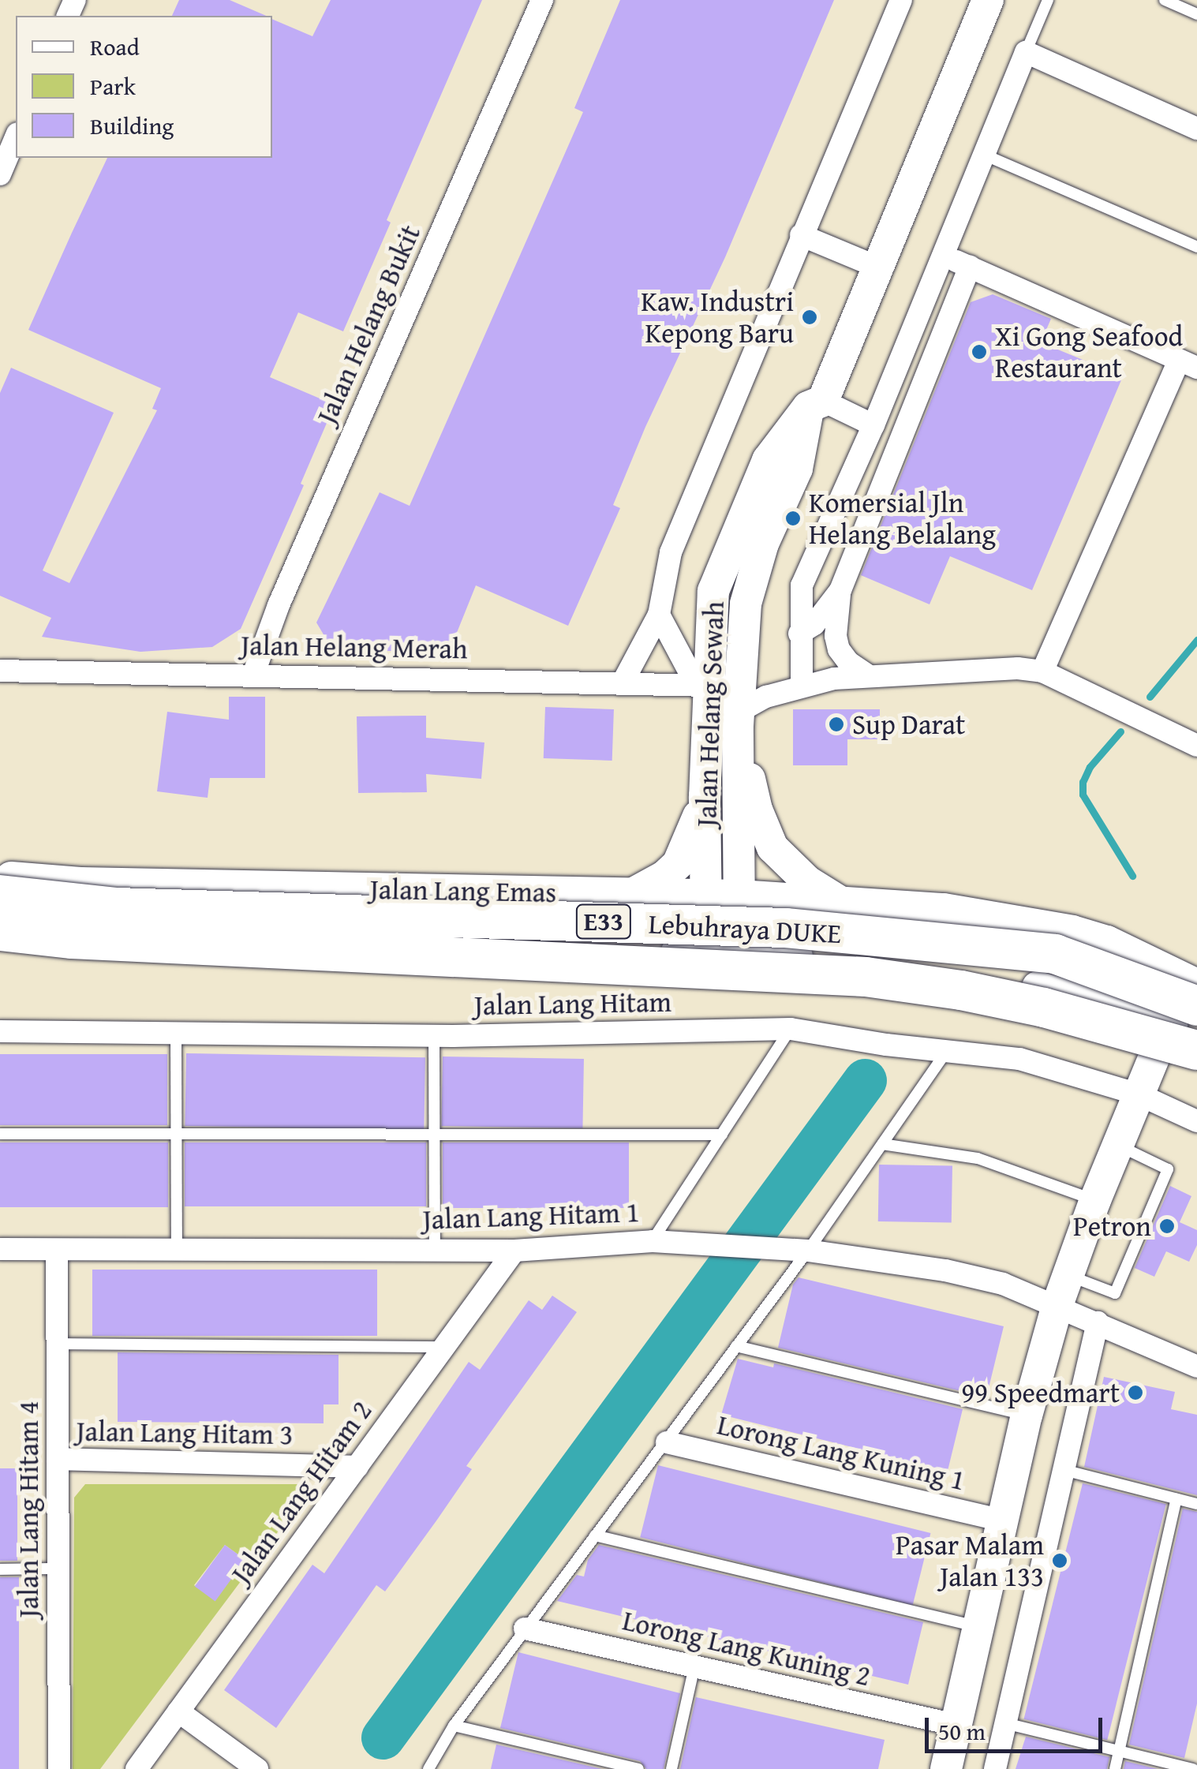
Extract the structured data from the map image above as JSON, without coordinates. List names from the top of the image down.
{
  "streets": {
    "highway": ["E33", "Lebuhraya DUKE"],
    "main road": ["Jalan Helang Sewah", "Jalan Lang Emas"],
    "street": [
      "Jalan Helang Bukit",
      "Jalan Helang Merah",
      "Jalan Lang Hitam",
      "Jalan Lang Hitam 1",
      "Jalan Lang Hitam 3",
      "Lorong Lang Kuning 1",
      "Jalan Lang Hitam 2",
      "Jalan Lang Hitam 4",
      "Lorong Lang Kuning 2"
    ]
  },
  "crossings": [
    ["Jalan Helang Bukit", "Jalan Helang Merah"],
    ["Jalan Helang Merah", "Jalan Helang Sewah"],
    ["Jalan Helang Sewah", "Jalan Lang Emas"],
    ["Jalan Lang Hitam 1", "Jalan Lang Hitam 2"],
    ["Jalan Lang Hitam 1", "Jalan Lang Hitam 4"],
    ["Jalan Lang Hitam 3", "Jalan Lang Hitam 2"],
    ["Jalan Lang Hitam 3", "Jalan Lang Hitam 4"]
  ],
  "places": [
    "Kaw. Industri Kepong Baru",
    "Xi Gong Seafood Restaurant",
    "Komersial Jln Helang Belalang",
    "Sup Darat",
    "Petron",
    "99 Speedmart",
    "Pasar Malam Jalan 133"
  ],
  "legend": ["Road", "Park", "Building"],
  "scale_bar": "50 m"
}
